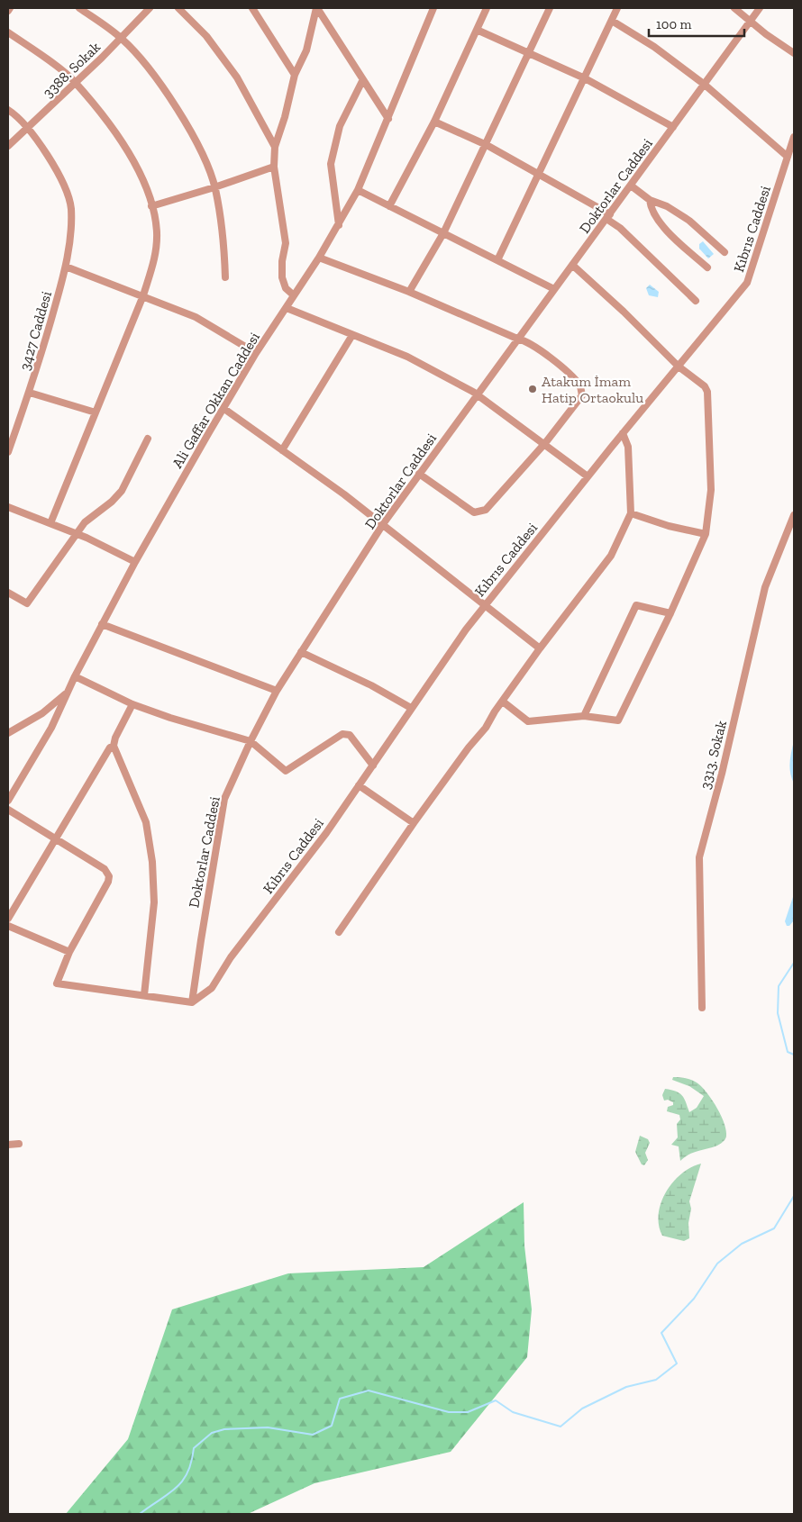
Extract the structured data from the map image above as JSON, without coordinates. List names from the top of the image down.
{
  "streets": {
    "street": [
      "3388. Sokak",
      "Doktorlar Caddesi",
      "Kıbrıs Caddesi",
      "3427 Caddesi",
      "Ali Gaffar Okkan Caddesi",
      "3313. Sokak"
    ]
  },
  "crossings": [
    ["3388. Sokak", "3427 Caddesi"],
    ["Doktorlar Caddesi", "Kıbrıs Caddesi"]
  ],
  "places": ["Atakum İmam Hatip Ortaokulu"],
  "scale_bar": "100 m"
}
